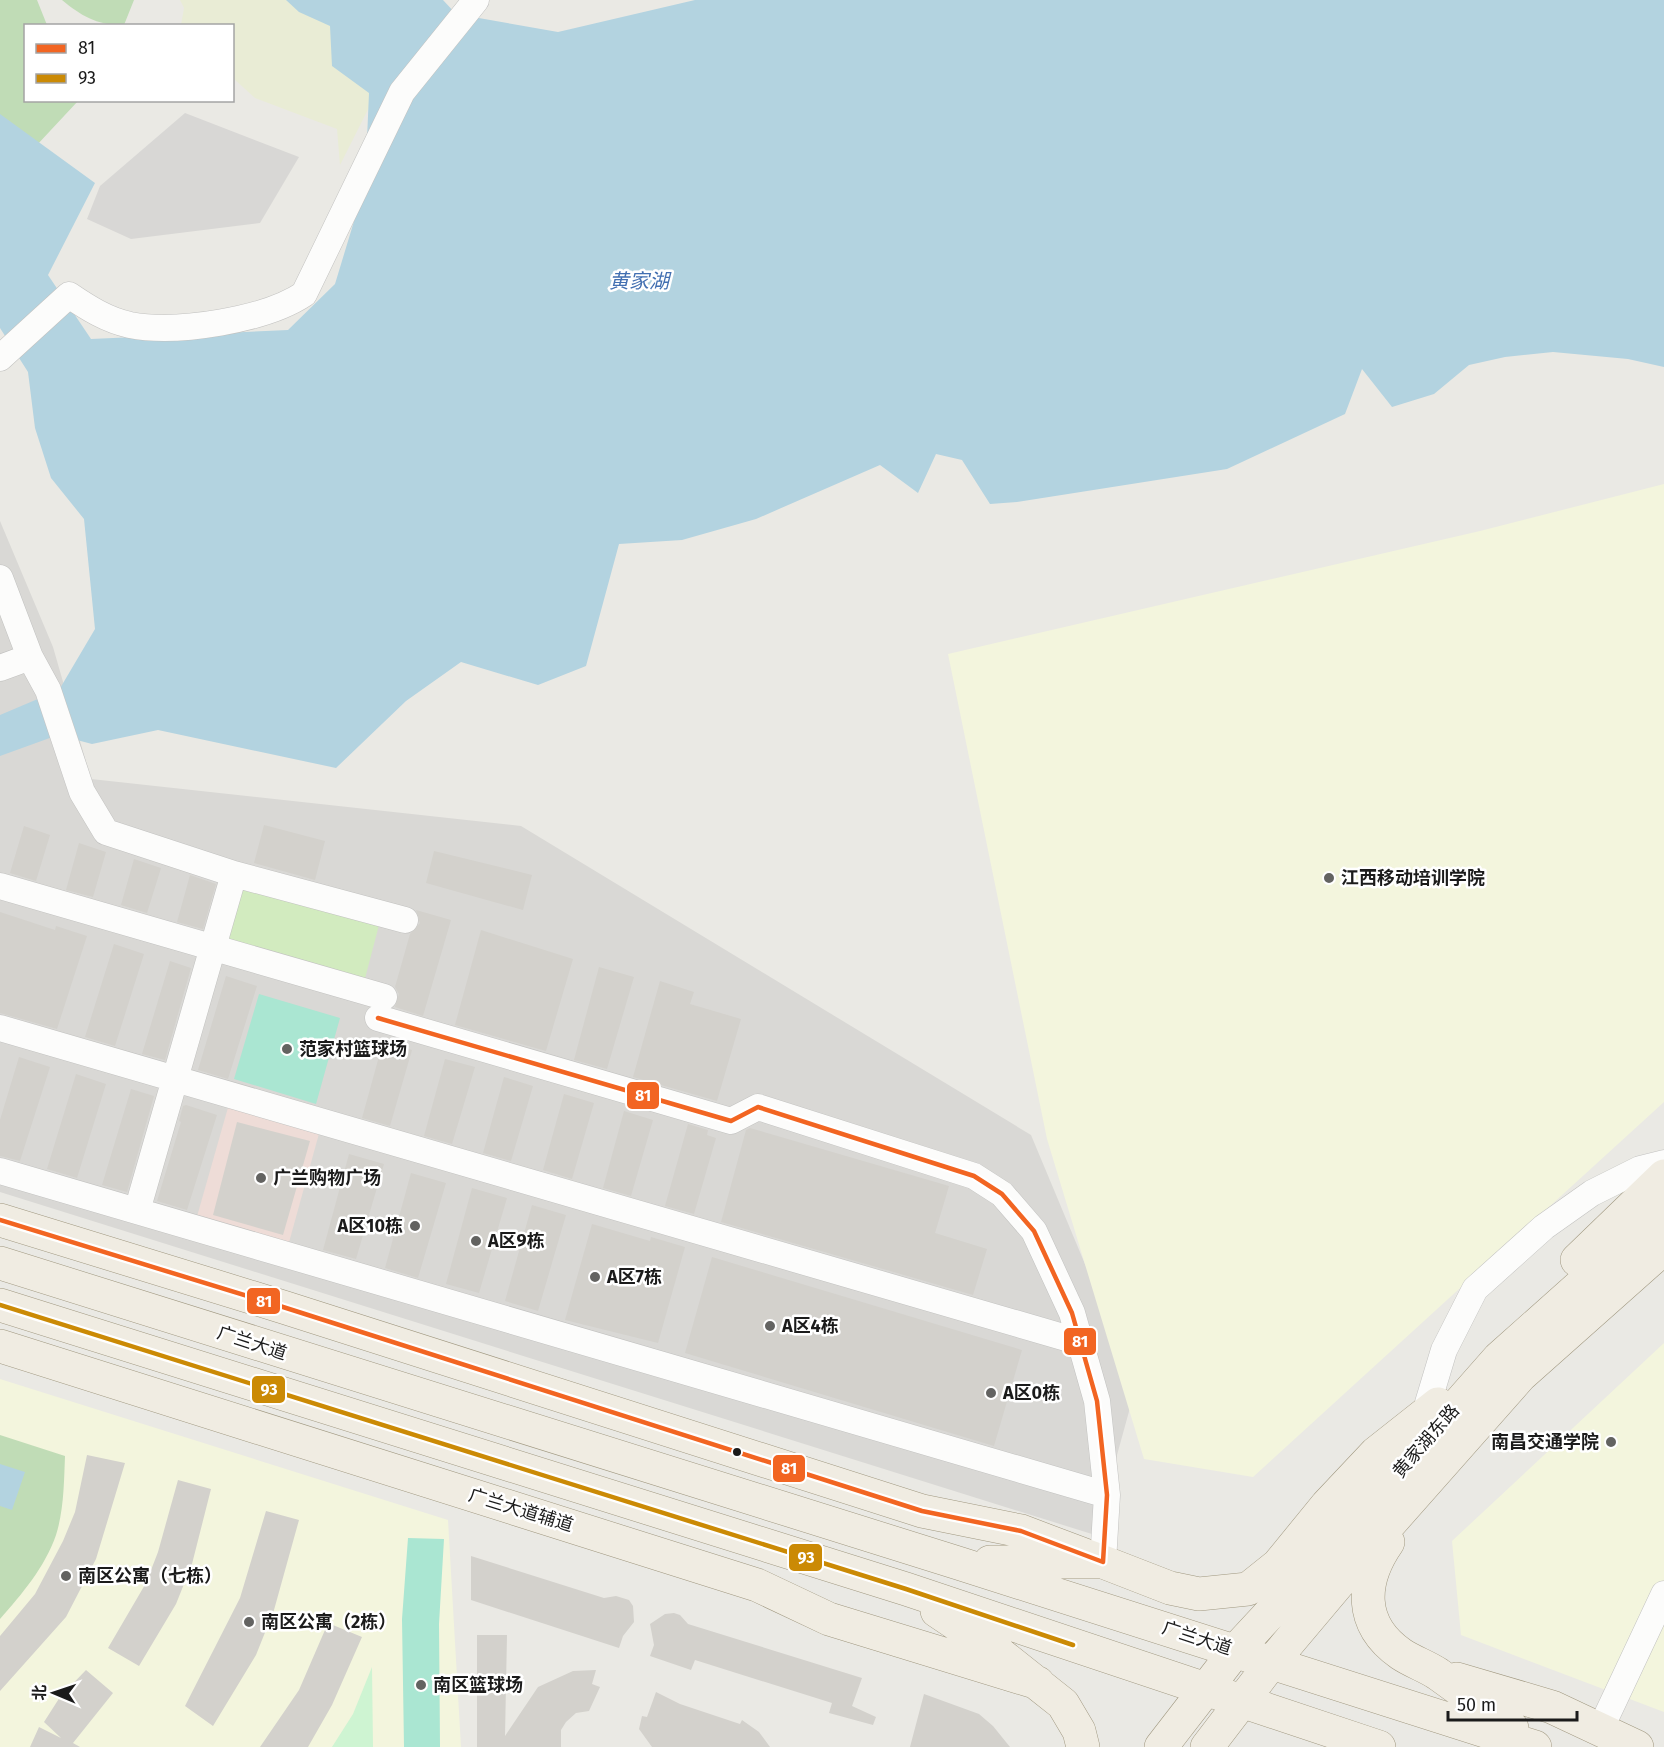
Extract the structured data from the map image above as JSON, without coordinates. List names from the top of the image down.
{
  "streets": {
    "main road": ["广兰大道", "黄家湖东路", "广兰大道辅道"]
  },
  "crossings": [
    ["广兰大道", "黄家湖东路"]
  ],
  "water": ["黄家湖"],
  "places": [
    "江西移动培训学院",
    "范家村篮球场",
    "广兰购物广场",
    "A区10栋",
    "A区9栋",
    "A区7栋",
    "A区4栋",
    "A区0栋",
    "南昌交通学院",
    "南区公寓（七栋）",
    "南区公寓（2栋）",
    "南区篮球场"
  ],
  "lines": ["transit line 81", "transit line 93"],
  "legend": ["81", "93"],
  "scale_bar": "50 m",
  "north": "left"
}
